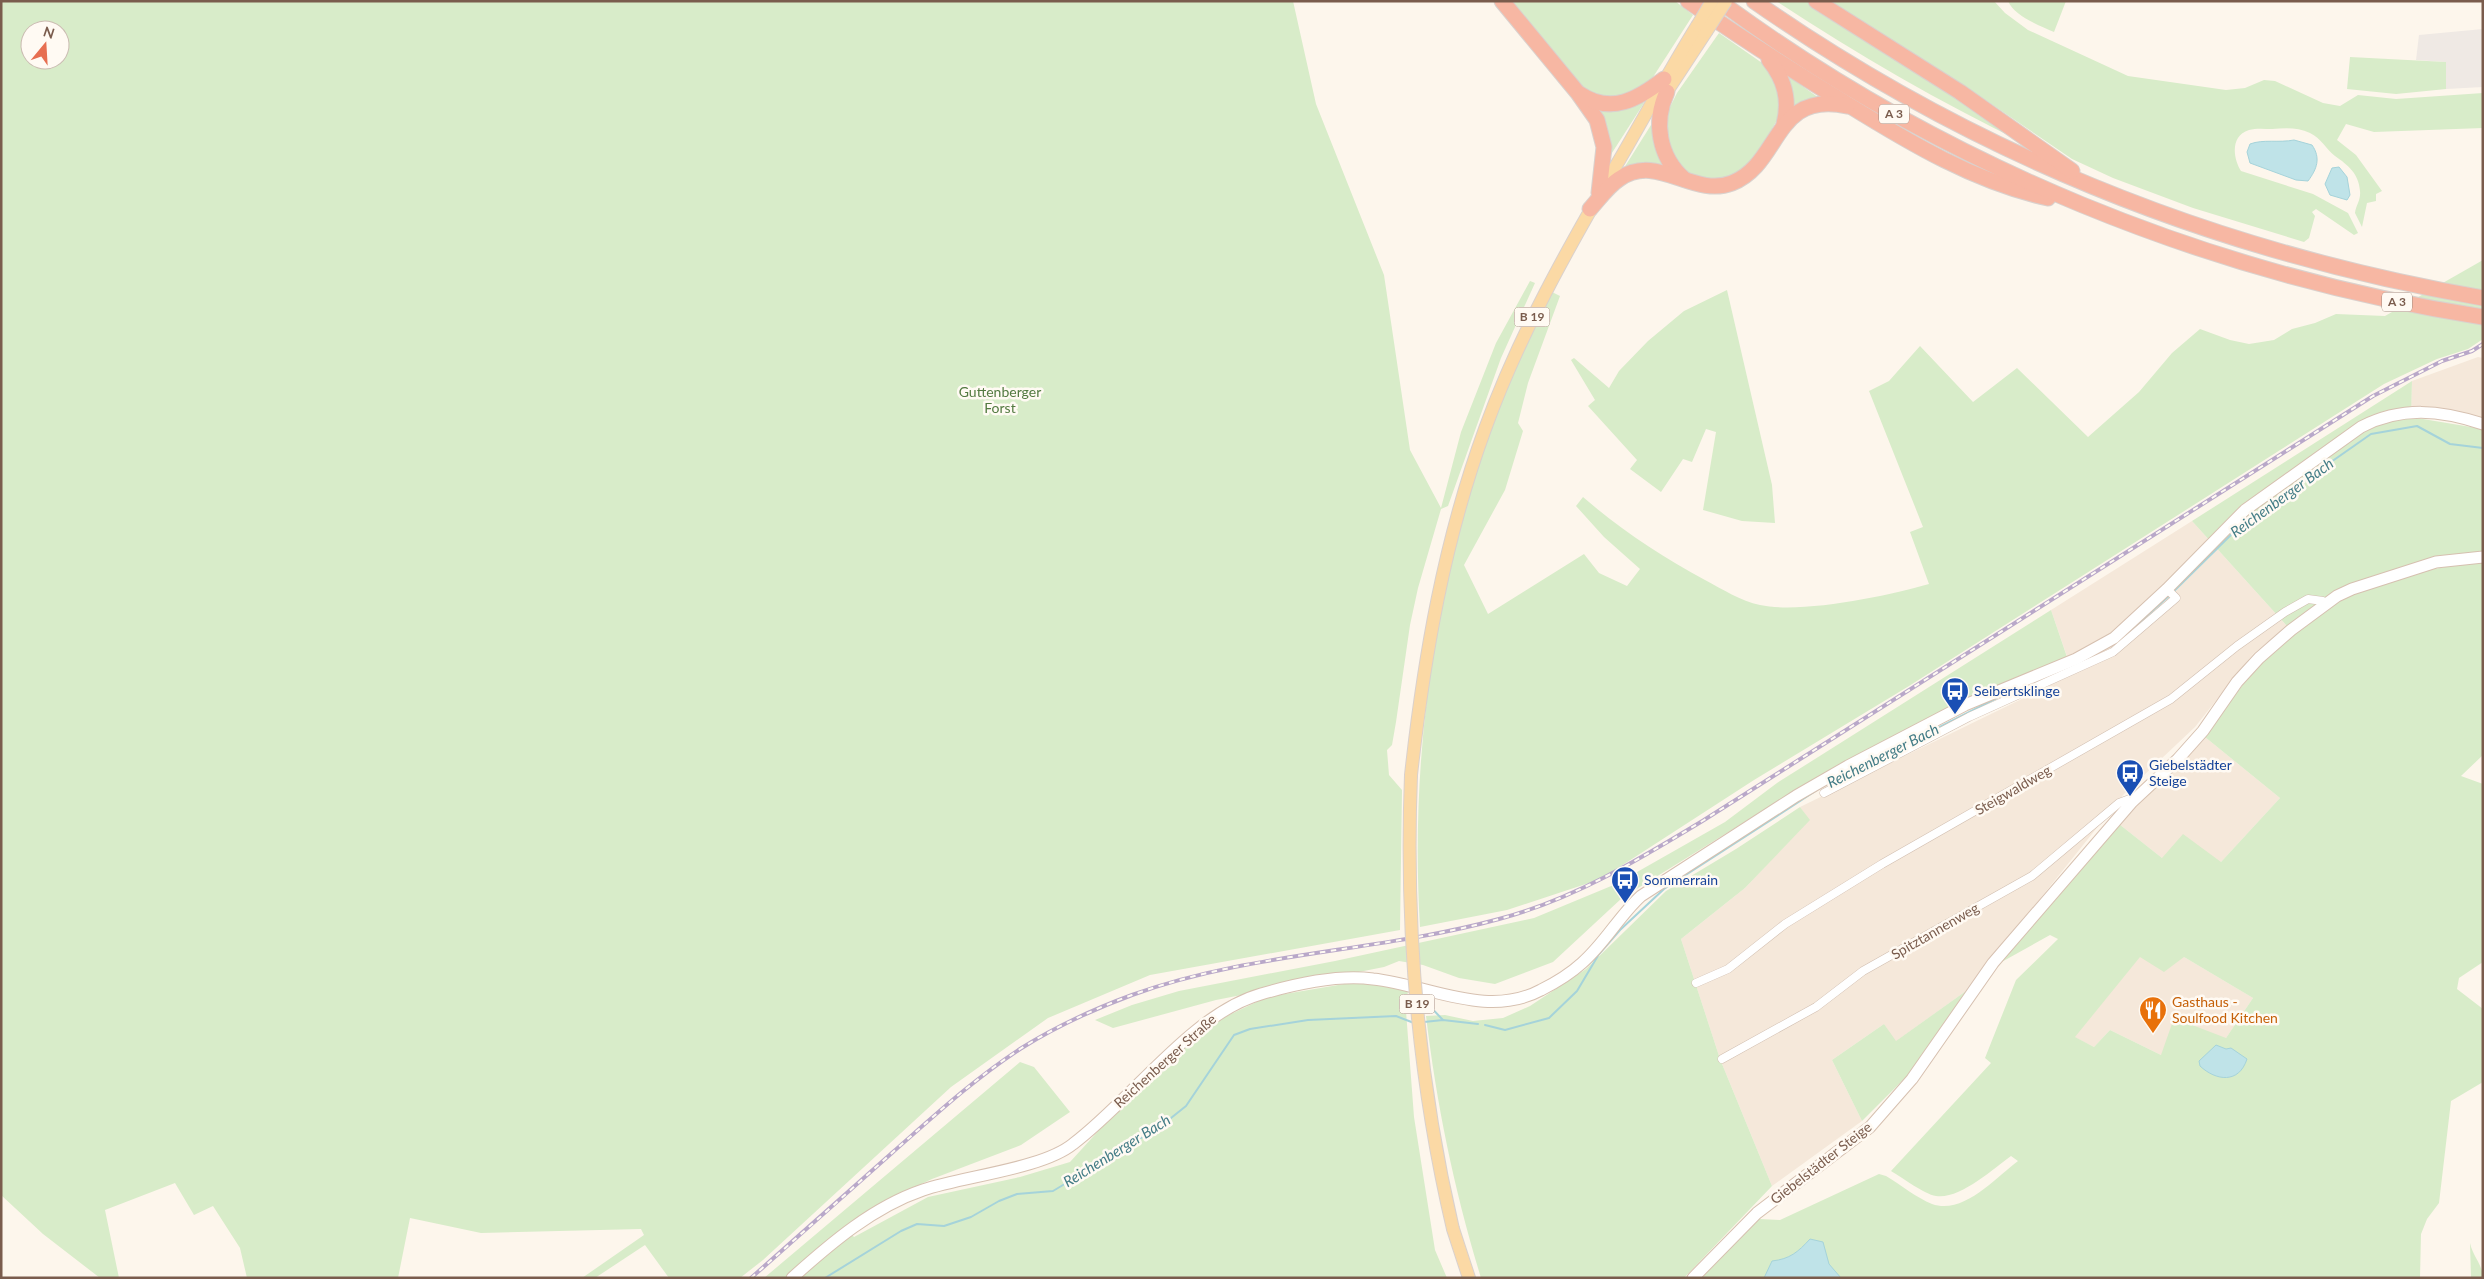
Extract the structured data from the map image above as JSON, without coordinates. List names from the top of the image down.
{
  "streets": {
    "highway": ["A 3", "B 19"],
    "main road": ["Reichenberger Straße", "Giebelstädter Steige"],
    "street": ["Steigwaldweg", "Spitztannenweg"]
  },
  "crossings": [
    ["Steigwaldweg", "Giebelstädter Steige"],
    ["Spitztannenweg", "Giebelstädter Steige"]
  ],
  "water": ["Reichenberger Bach"],
  "parks": ["Guttenberger Forst"],
  "places": {
    "bus stop": ["Seibertsklinge", "Giebelstädter Steige", "Sommerrain"],
    "restaurant": ["Gasthaus - Soulfood Kitchen"]
  },
  "north": "top"
}
